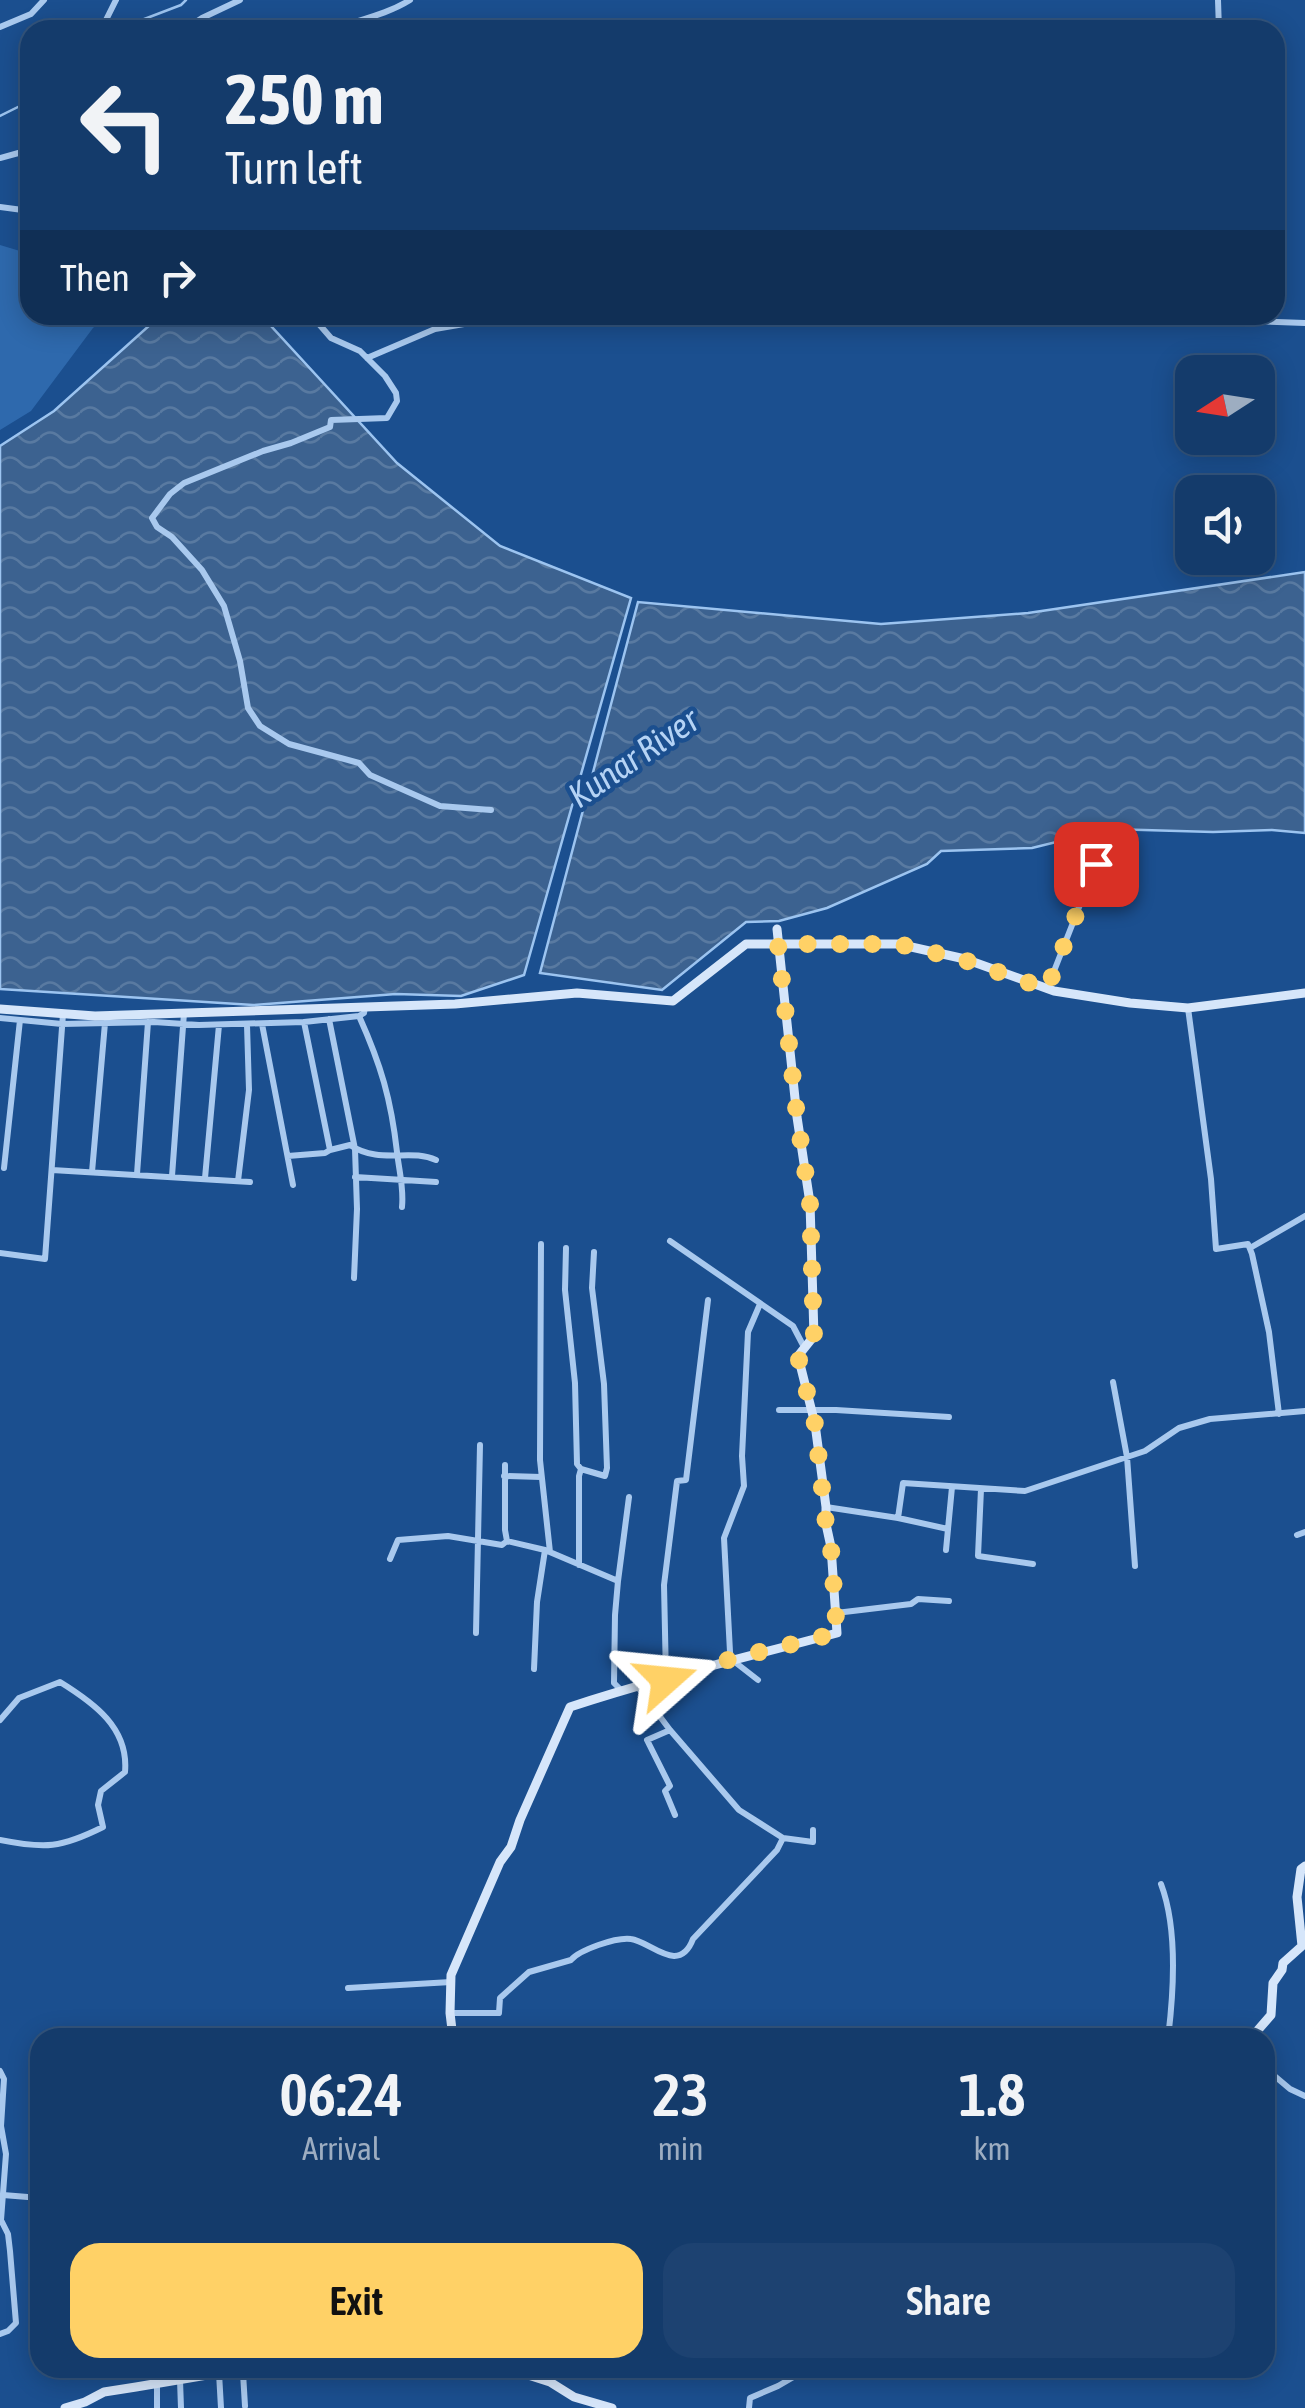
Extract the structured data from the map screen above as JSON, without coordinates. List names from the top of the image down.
{
  "water": ["Kunar River"],
  "north": "left",
  "page": {
    "turn": ["250 m", "Turn left"],
    "then": "Then",
    "eta": [
      "06:24",
      "Arrival",
      "23",
      "min",
      "1.8",
      "km"
    ],
    "buttons": ["Exit", "Share"]
  }
}
